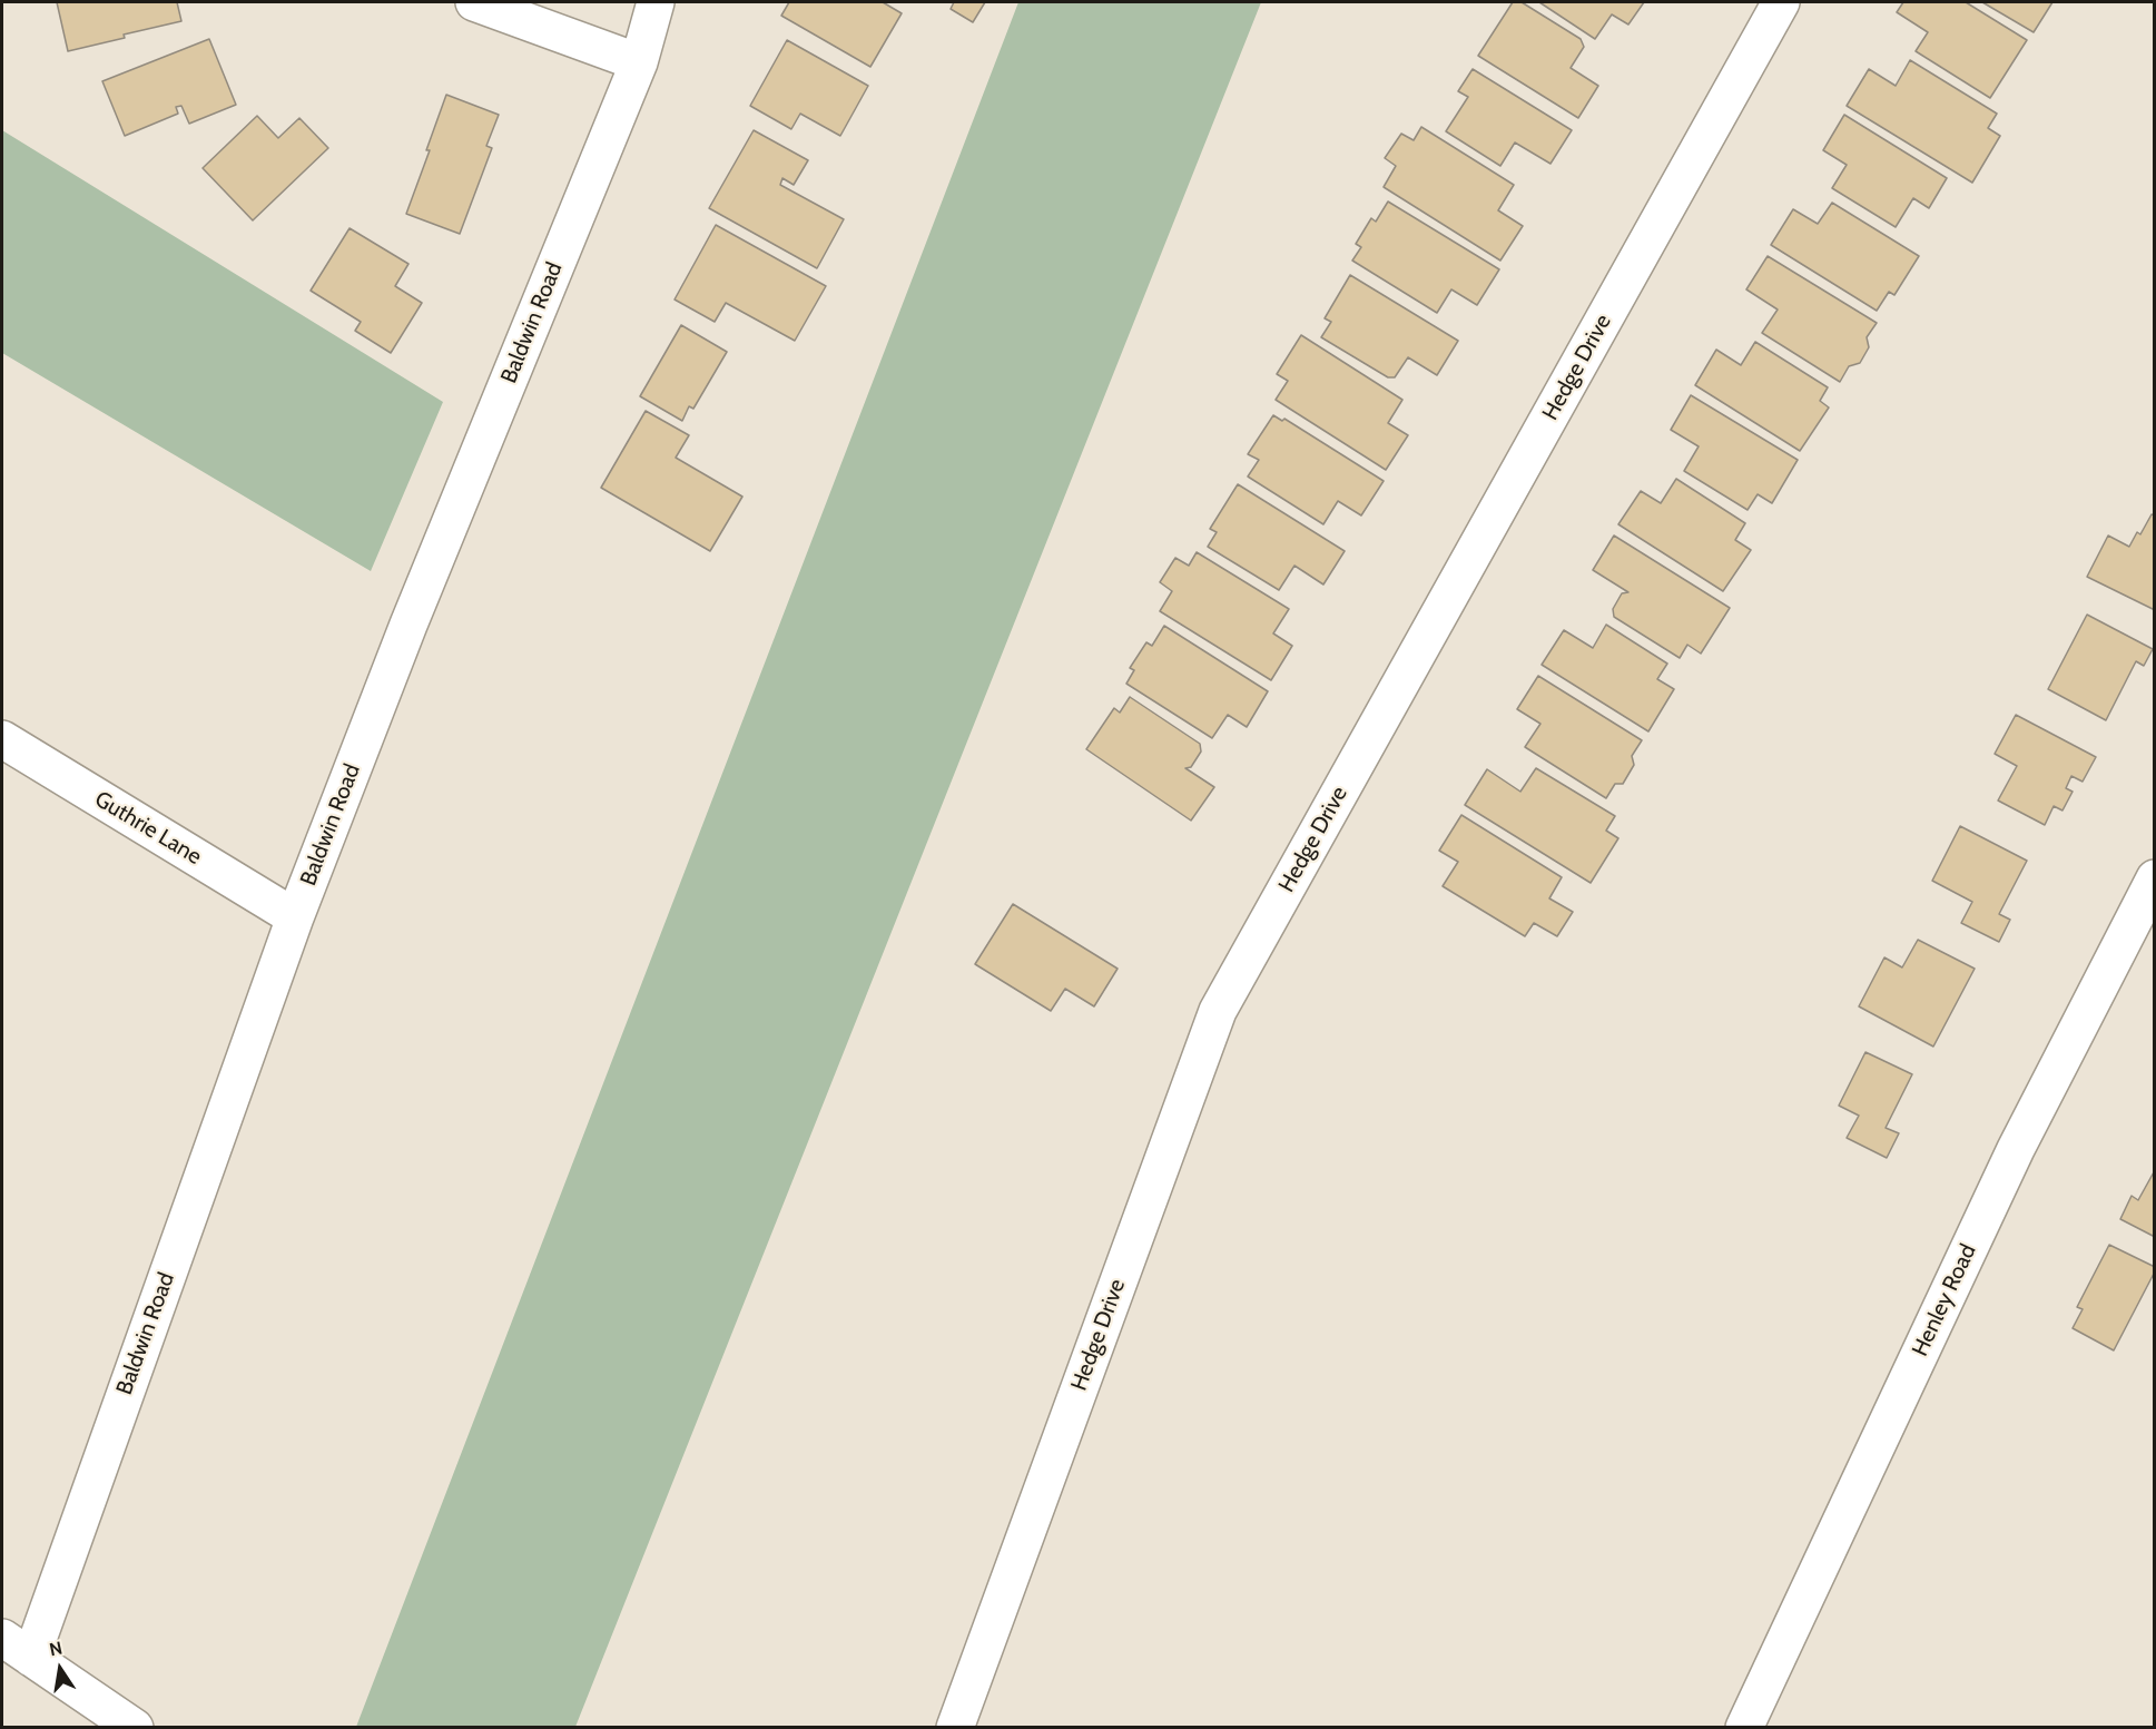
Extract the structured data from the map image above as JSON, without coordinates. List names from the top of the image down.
{
  "streets": {
    "street": [
      "Baldwin Road",
      "Hedge Drive",
      "Guthrie Lane",
      "Henley Road"
    ]
  },
  "crossings": [
    ["Baldwin Road", "Guthrie Lane"]
  ],
  "north": "top"
}
